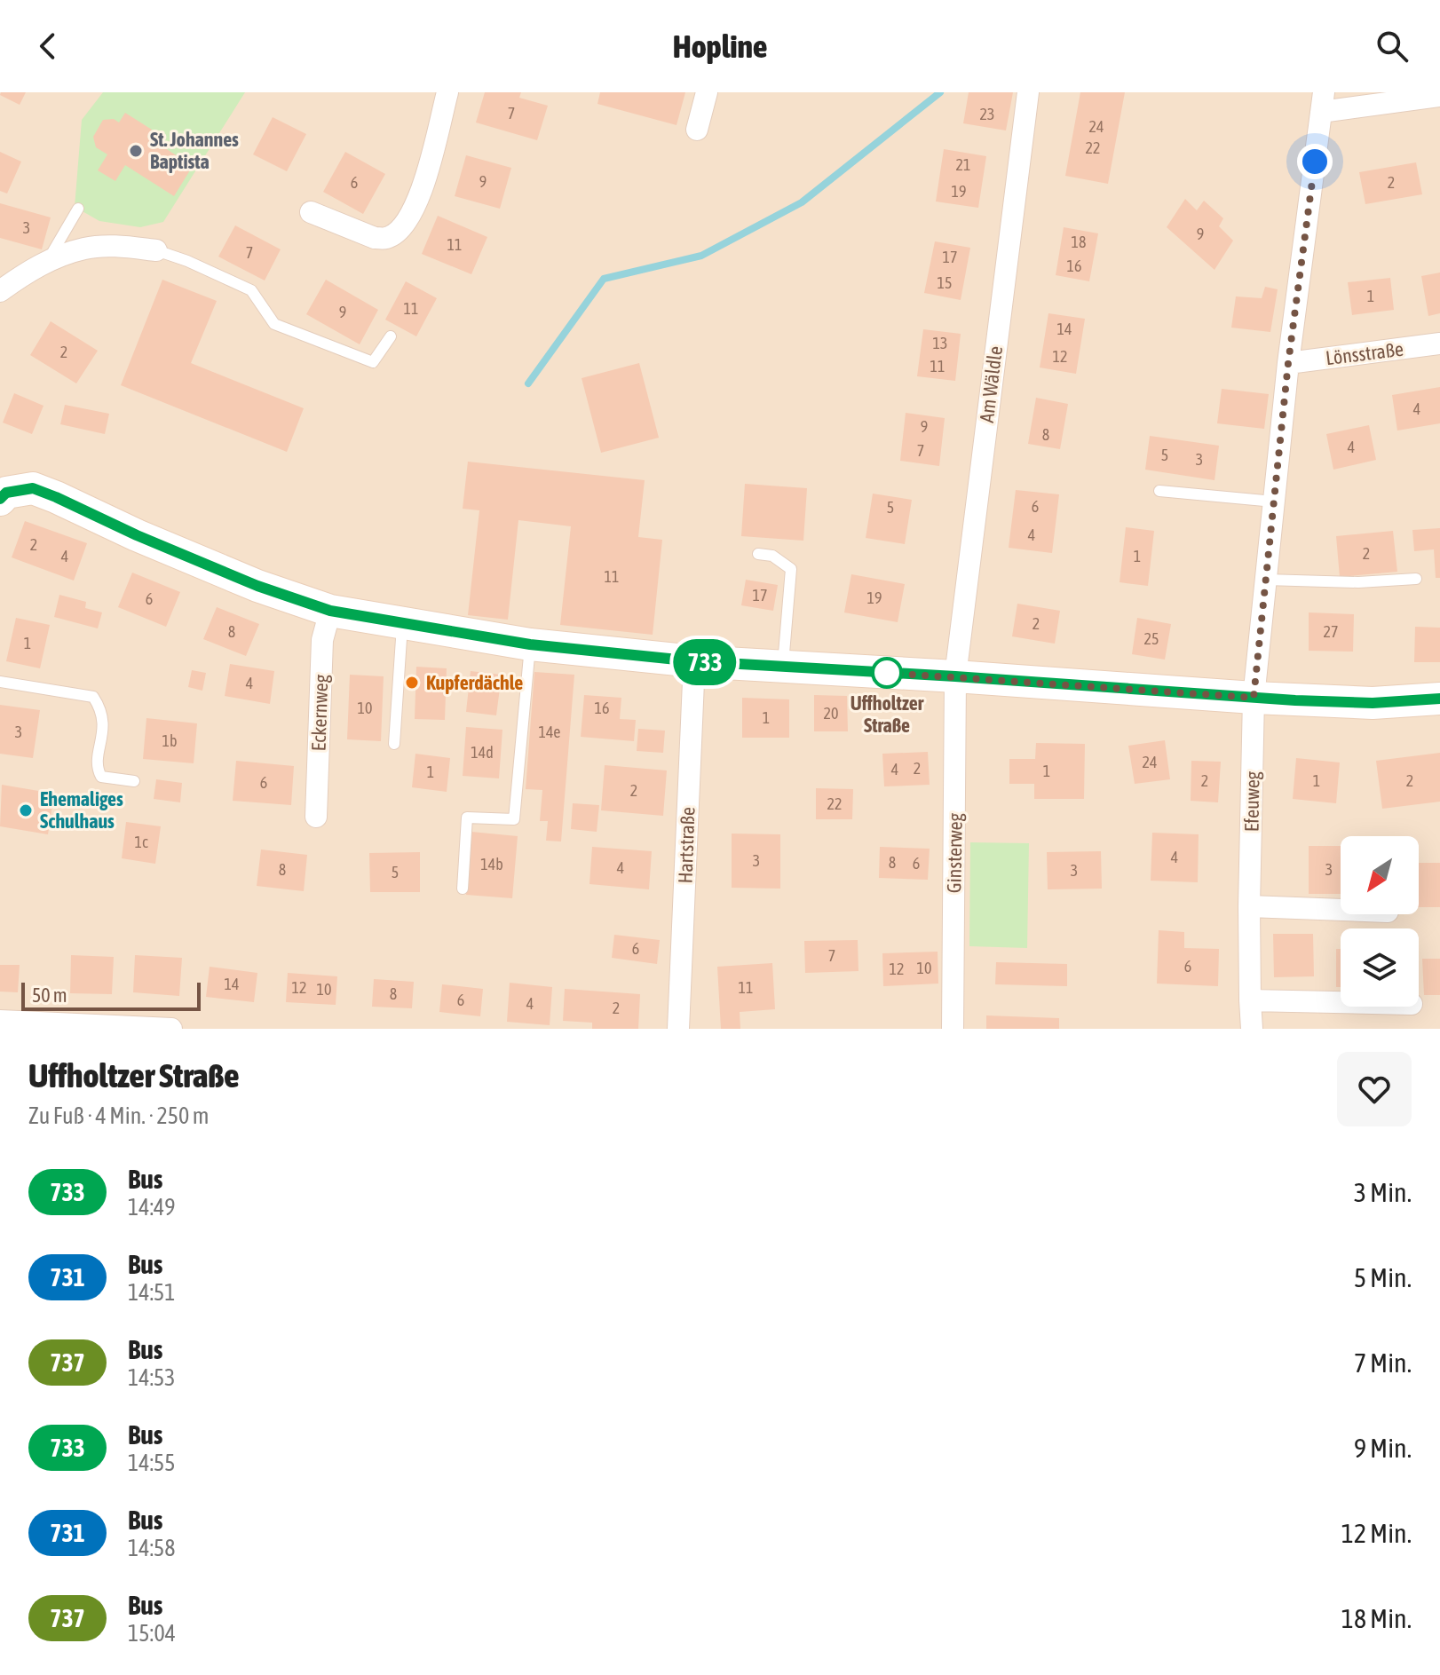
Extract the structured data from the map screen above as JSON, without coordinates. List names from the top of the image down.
{
  "streets": {
    "street": [
      "Lönsstraße",
      "Am Wäldle",
      "Eckernweg",
      "Efeuweg",
      "Hartstraße",
      "Ginsterweg"
    ]
  },
  "crossings": [
    ["Lönsstraße", "Efeuweg"],
    ["Am Wäldle", "Ginsterweg"]
  ],
  "places": [
    "St. Johannes Baptista",
    "Uffholtzer Straße",
    "Kupferdächle",
    "Ehemaliges Schulhaus"
  ],
  "lines": ["bus line 733"],
  "house_numbers": [
    "7",
    "23",
    "24",
    "22",
    "21",
    "9",
    "6",
    "2",
    "19",
    "3",
    "9",
    "18",
    "11",
    "7",
    "17",
    "16",
    "15",
    "1",
    "11",
    "9",
    "14",
    "13",
    "2",
    "12",
    "11",
    "4",
    "9",
    "8",
    "4",
    "7",
    "5",
    "3",
    "6",
    "5",
    "4",
    "2",
    "2",
    "4",
    "1",
    "11",
    "17",
    "19",
    "6",
    "2",
    "8",
    "27",
    "25",
    "1",
    "4",
    "10",
    "16",
    "20",
    "1",
    "3",
    "14e",
    "1b",
    "14d",
    "24",
    "2",
    "4",
    "1",
    "1",
    "2",
    "1",
    "2",
    "6",
    "2",
    "22",
    "1c",
    "4",
    "3",
    "8",
    "6",
    "14b",
    "4",
    "8",
    "3",
    "3",
    "5",
    "6",
    "7",
    "6",
    "10",
    "12",
    "14",
    "12",
    "11",
    "10",
    "8",
    "6",
    "4",
    "2"
  ],
  "scale_bar": "50 m",
  "north": "bottom left",
  "page": {
    "header": "Hopline",
    "on_map": "733",
    "scale": "50 m",
    "heading": ["Uffholtzer Straße", "Zu Fuß · 4 Min. · 250 m"],
    "list": [
      {
        "mark": "733",
        "name": "Bus",
        "note": "14:49",
        "value": "3 Min."
      },
      {
        "mark": "731",
        "name": "Bus",
        "note": "14:51",
        "value": "5 Min."
      },
      {
        "mark": "737",
        "name": "Bus",
        "note": "14:53",
        "value": "7 Min."
      },
      {
        "mark": "733",
        "name": "Bus",
        "note": "14:55",
        "value": "9 Min."
      },
      {
        "mark": "731",
        "name": "Bus",
        "note": "14:58",
        "value": "12 Min."
      },
      {
        "mark": "737",
        "name": "Bus",
        "note": "15:04",
        "value": "18 Min."
      }
    ]
  }
}
